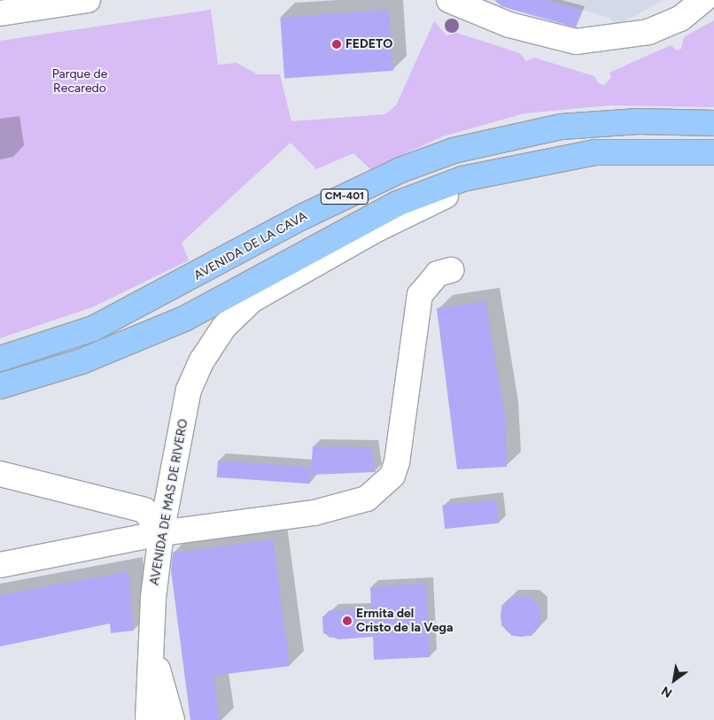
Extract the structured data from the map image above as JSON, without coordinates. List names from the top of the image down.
{
  "streets": {
    "main road": ["CM-401", "AVENIDA DE LA CAVA"],
    "street": ["AVENIDA DE MAS DE RIVERO"]
  },
  "crossings": [
    ["CM-401", "AVENIDA DE MAS DE RIVERO"]
  ],
  "parks": ["Parque de Recaredo"],
  "places": ["FEDETO", "Ermita del Cristo de la Vega"],
  "north": "bottom left"
}
